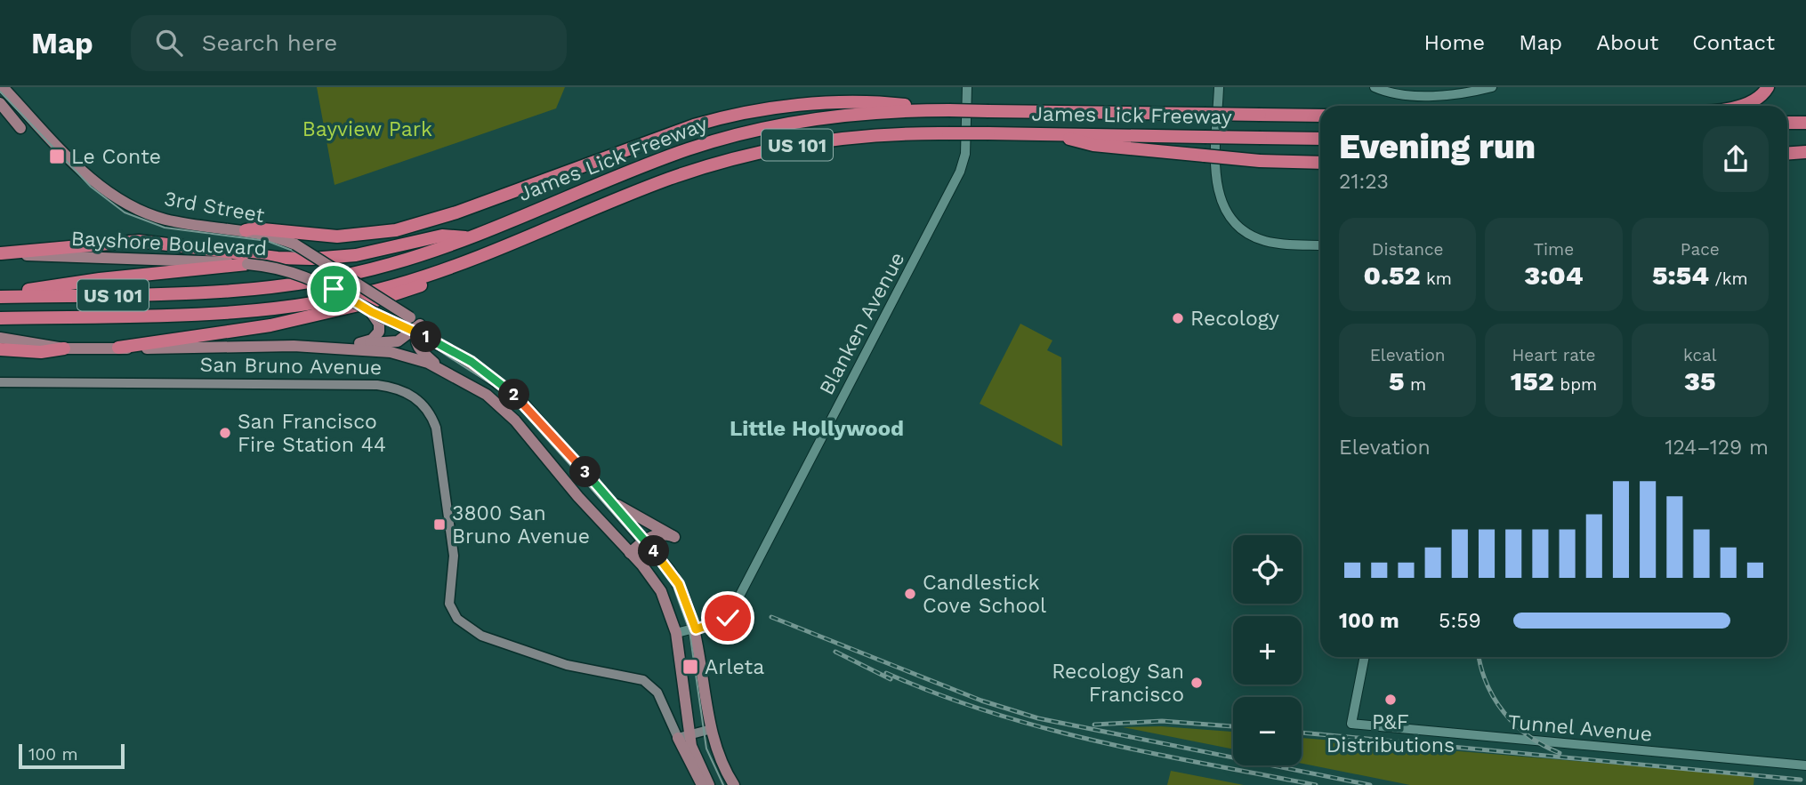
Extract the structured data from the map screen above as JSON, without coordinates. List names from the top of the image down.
{
  "streets": {
    "highway": ["James Lick Freeway", "US 101"],
    "main road": ["3rd Street", "Bayshore Boulevard", "San Bruno Avenue"],
    "street": ["Blanken Avenue", "Tunnel Avenue"]
  },
  "crossings": [
    ["3rd Street", "Bayshore Boulevard"],
    ["Bayshore Boulevard", "Blanken Avenue"]
  ],
  "districts": ["Little Hollywood"],
  "parks": ["Bayview Park"],
  "places": {
    "transit": ["Le Conte", "3800 San Bruno Avenue", "Arleta"],
    "other": [
      "Recology",
      "San Francisco Fire Station 44",
      "Candlestick Cove School",
      "Recology San Francisco",
      "P&F Distributions"
    ]
  },
  "scale_bar": "100 m",
  "page": {
    "header": "Map",
    "search": "Search here",
    "nav": [
      "Home",
      "Map",
      "About",
      "Contact"
    ],
    "heading": ["Evening run", "21:23"],
    "stats": [
      ["Distance", "0.52 km"],
      ["Time", "3:04"],
      ["Pace", "5:54 /km"],
      ["Elevation", "5 m"],
      ["Heart rate", "152 bpm"],
      ["kcal", "35"]
    ],
    "pins": [
      "1",
      "2",
      "3",
      "4"
    ],
    "chart": ["Elevation", "124–129 m"],
    "map_buttons": ["+", "−"],
    "list": [
      {
        "name": "100 m",
        "note": "5:59"
      }
    ],
    "scale": "100 m"
  }
}
